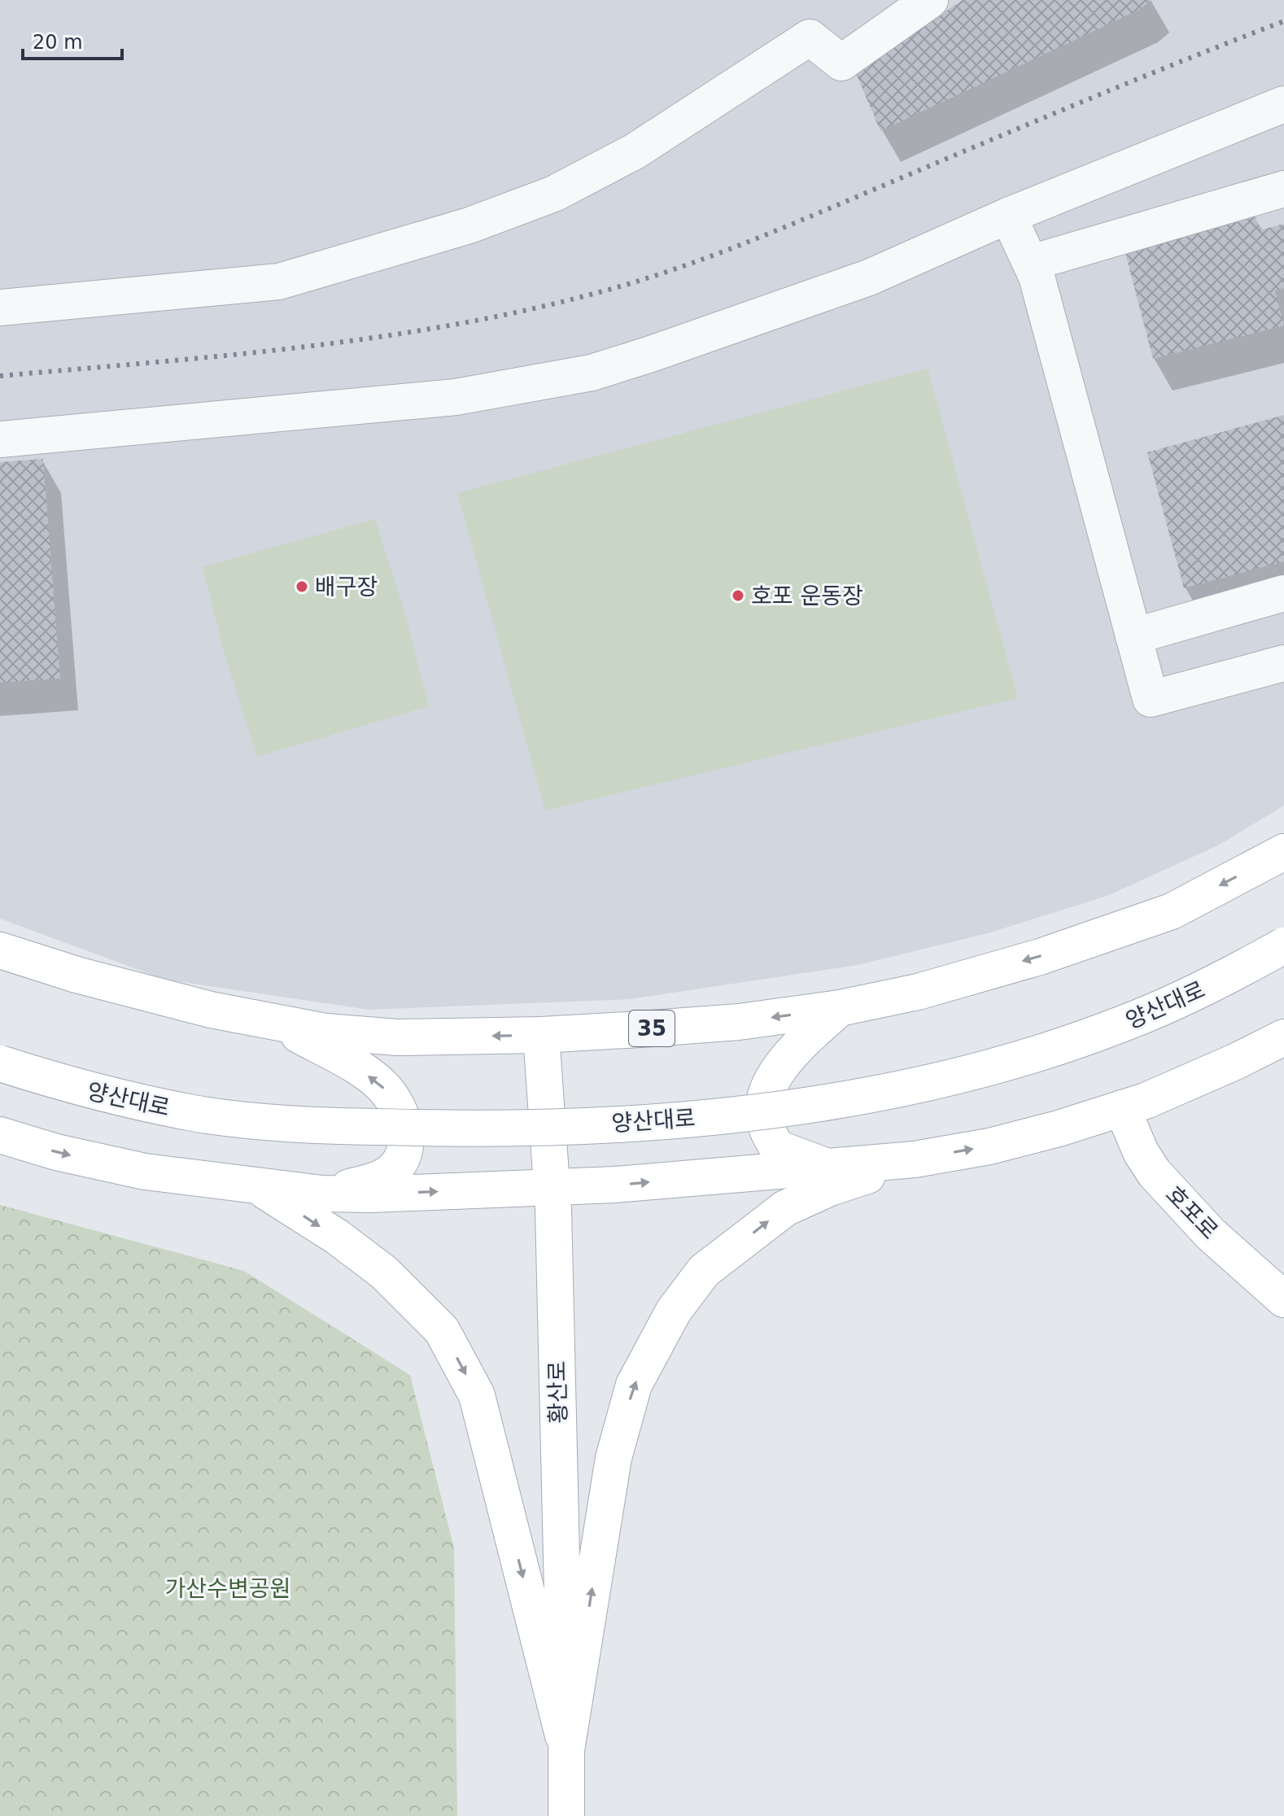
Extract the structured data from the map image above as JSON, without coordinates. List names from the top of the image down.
{
  "streets": {
    "main road": [
      "양산대로",
      "35",
      "호포로",
      "황산로"
    ]
  },
  "crossings": [
    ["35", "황산로"]
  ],
  "parks": ["가산수변공원"],
  "places": ["배구장", "호포 운동장"],
  "scale_bar": "20 m"
}
